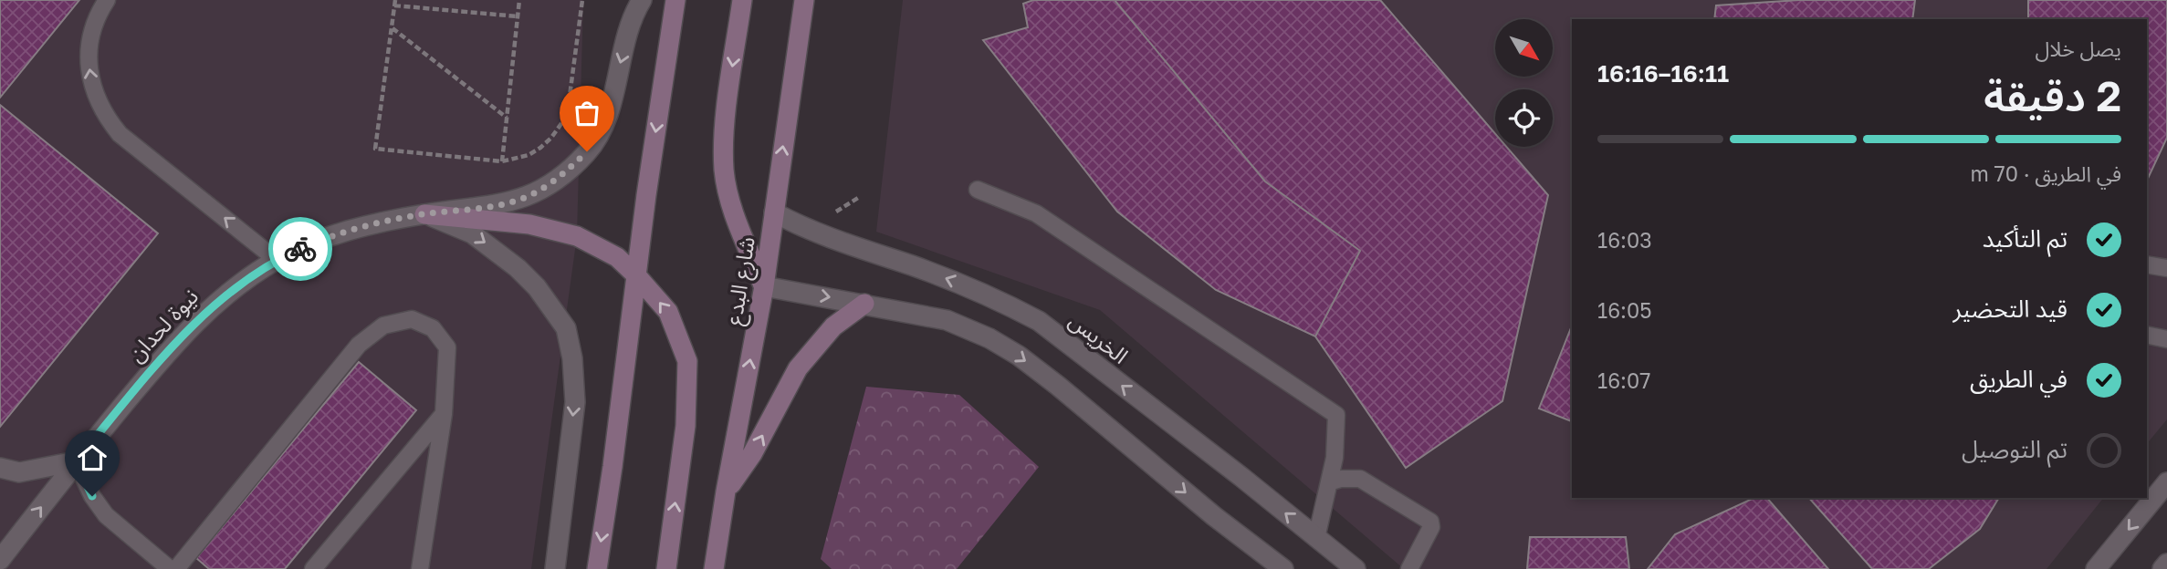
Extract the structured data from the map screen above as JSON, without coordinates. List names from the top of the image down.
{
  "streets": {
    "main road": ["شارع البدع"],
    "street": ["نيوة لحدان", "الخريس"]
  },
  "crossings": [
    ["شارع البدع", "الخريس"]
  ],
  "north": "bottom right",
  "page": {
    "heading": ["2 دقيقة", "يصل خلال", "16:11–16:16"],
    "bar": "في الطريق · 70 m",
    "list": [
      ["تم التأكيد", "16:03"],
      ["قيد التحضير", "16:05"],
      ["في الطريق", "16:07"],
      "تم التوصيل"
    ]
  }
}
